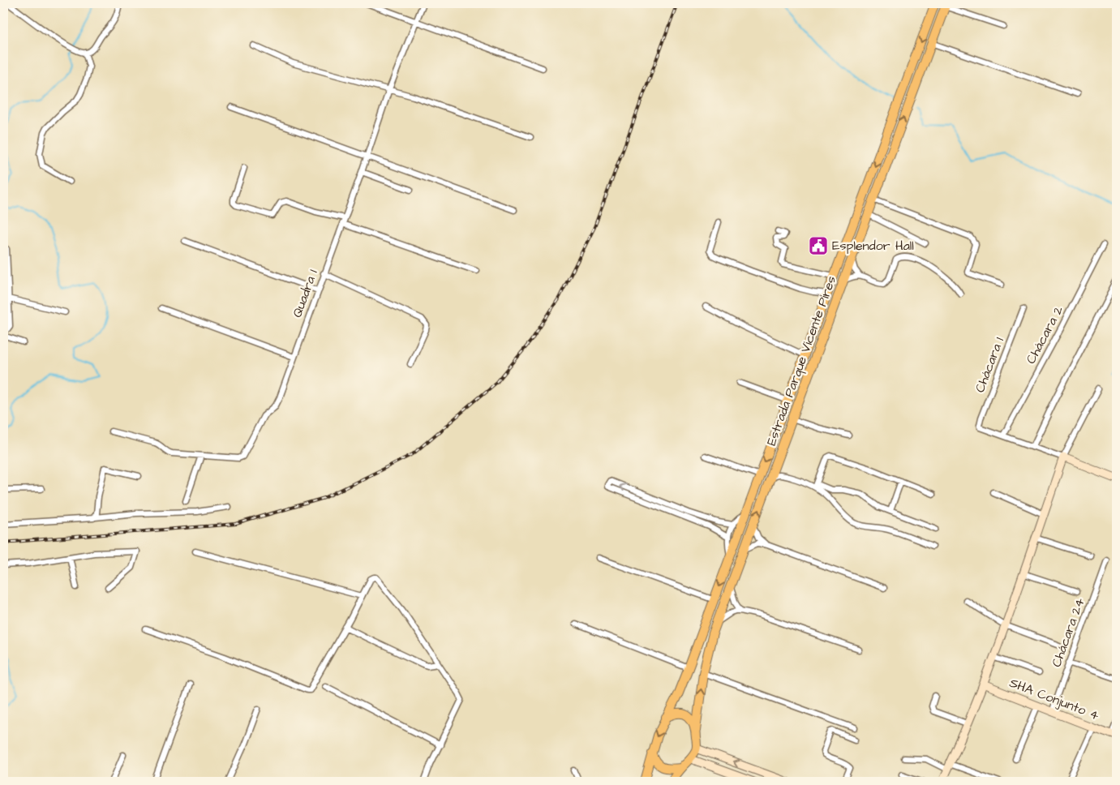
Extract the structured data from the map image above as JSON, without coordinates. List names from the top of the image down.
{
  "streets": {
    "main road": ["Estrada Parque Vicente Pires"],
    "street": [
      "Quadra 1",
      "Chácara 2",
      "Chácara 1",
      "Chácara 24",
      "SHA Conjunto 4"
    ]
  },
  "crossings": [
    ["Chácara 2", "Chácara 1"],
    ["Chácara 24", "SHA Conjunto 4"]
  ],
  "places": {
    "public building": ["Esplendor Hall"]
  }
}
